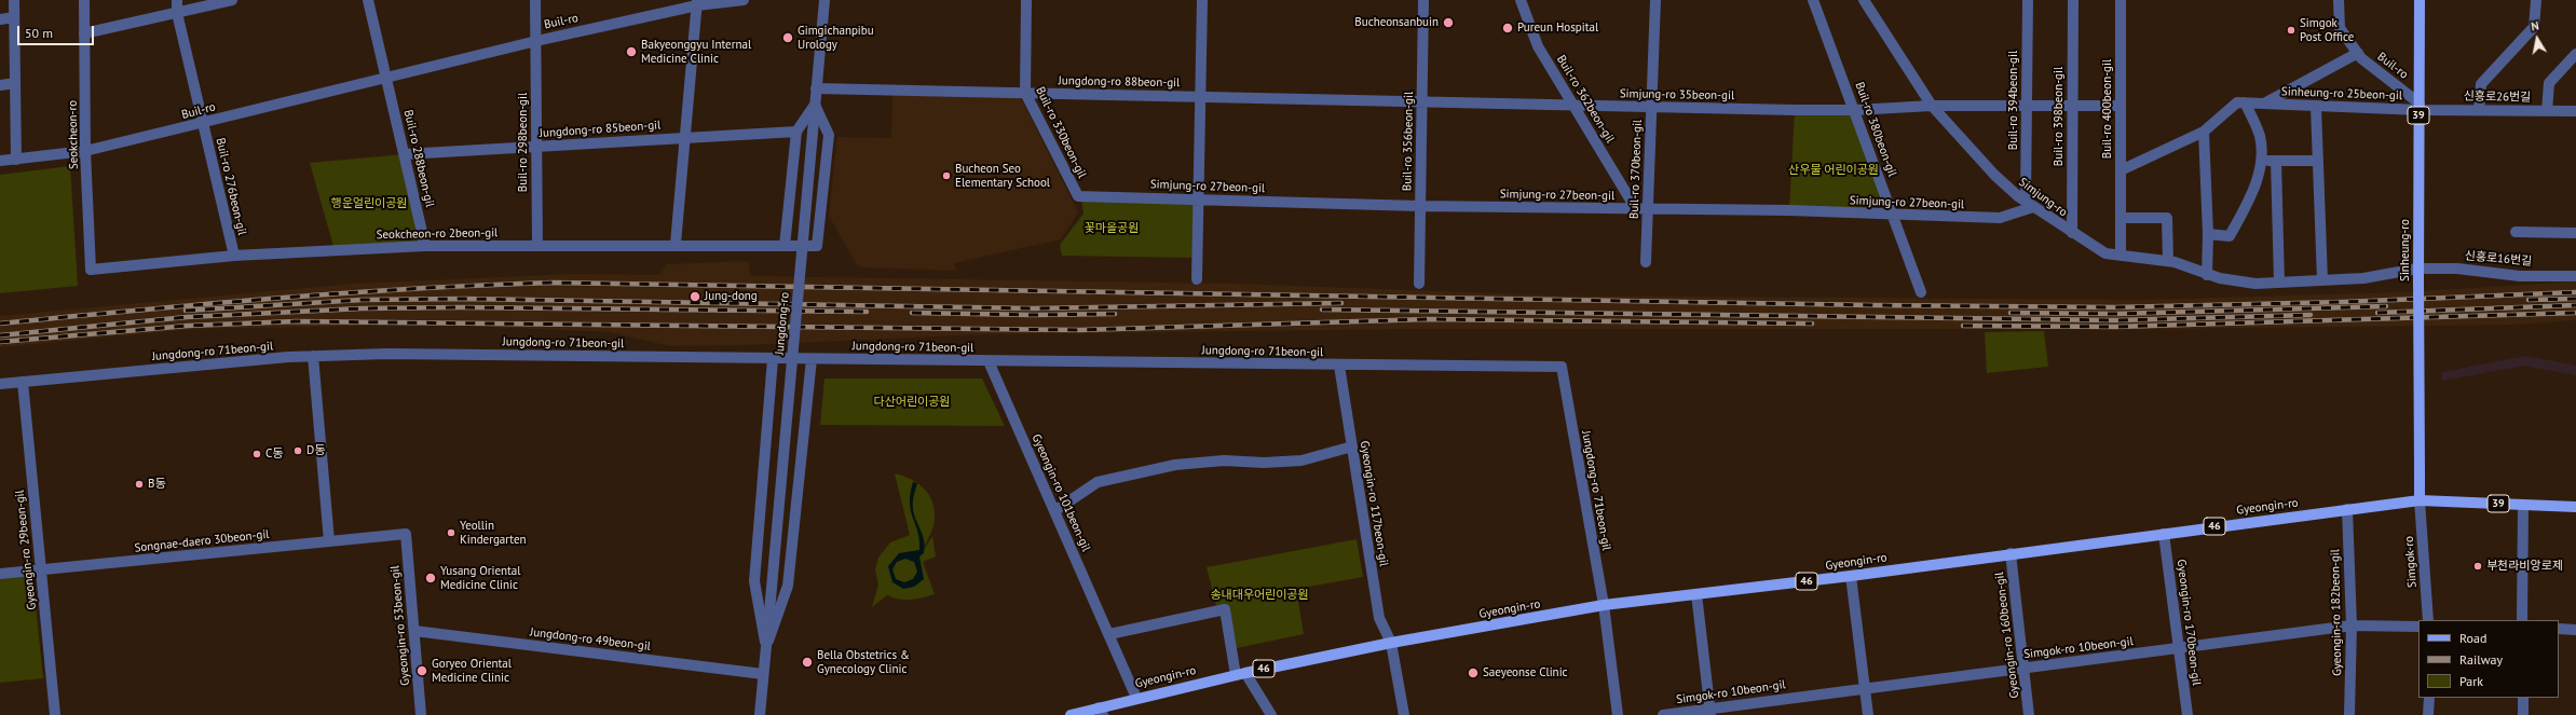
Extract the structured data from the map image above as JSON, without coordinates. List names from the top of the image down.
{
  "streets": {
    "main road": [
      "39",
      "Sinheung-ro",
      "Gyeongin-ro",
      "46"
    ],
    "street": [
      "Buil-ro",
      "Jungdong-ro 88beon-gil",
      "Sinheung-ro 25beon-gil",
      "Simjung-ro 35beon-gil",
      "신흥로26번길",
      "Buil-ro 362beon-gil",
      "Buil-ro 394beon-gil",
      "Buil-ro 400beon-gil",
      "Buil-ro 398beon-gil",
      "Jungdong-ro 85beon-gil",
      "Buil-ro 380beon-gil",
      "Buil-ro 330beon-gil",
      "Seokcheon-ro",
      "Buil-ro 356beon-gil",
      "Buil-ro 298beon-gil",
      "Buil-ro 288beon-gil",
      "Buil-ro 370beon-gil",
      "Buil-ro 276beon-gil",
      "Simjung-ro 27beon-gil",
      "Simjung-ro",
      "Seokcheon-ro 2beon-gil",
      "신흥로16번길",
      "Jungdong-ro",
      "Jungdong-ro 71beon-gil",
      "Gyeongin-ro 101beon-gil",
      "Gyeongin-ro 117beon-gil",
      "Songnae-daero 30beon-gil",
      "Gyeongin-ro 29beon-gil",
      "Simgok-ro",
      "Gyeongin-ro 182beon-gil",
      "Gyeongin-ro 170beon-gil",
      "Gyeongin-ro 53beon-gil",
      "Gyeongin-ro 160beon-gil",
      "Jungdong-ro 49beon-gil",
      "Simgok-ro 10beon-gil"
    ]
  },
  "crossings": [
    ["Buil-ro", "Sinheung-ro 25beon-gil"],
    ["Buil-ro", "신흥로26번길"],
    ["Buil-ro", "Seokcheon-ro"],
    ["Buil-ro", "Buil-ro 298beon-gil"],
    ["Buil-ro", "Buil-ro 288beon-gil"],
    ["Buil-ro", "Buil-ro 276beon-gil"],
    ["Buil-ro", "Sinheung-ro"],
    ["Jungdong-ro 88beon-gil", "Simjung-ro 35beon-gil"],
    ["Jungdong-ro 88beon-gil", "Buil-ro 330beon-gil"],
    ["Jungdong-ro 88beon-gil", "Buil-ro 356beon-gil"],
    ["Jungdong-ro 88beon-gil", "Jungdong-ro"],
    ["Sinheung-ro 25beon-gil", "신흥로26번길"],
    ["Sinheung-ro 25beon-gil", "Sinheung-ro"],
    ["Simjung-ro 35beon-gil", "Buil-ro 362beon-gil"],
    ["Simjung-ro 35beon-gil", "Buil-ro 380beon-gil"],
    ["Simjung-ro 35beon-gil", "Buil-ro 356beon-gil"],
    ["Simjung-ro 35beon-gil", "Buil-ro 370beon-gil"],
    ["Simjung-ro 35beon-gil", "Simjung-ro"],
    ["신흥로26번길", "Sinheung-ro"],
    ["Buil-ro 362beon-gil", "Simjung-ro 27beon-gil"],
    ["Buil-ro 394beon-gil", "Simjung-ro 27beon-gil"],
    ["Buil-ro 394beon-gil", "Simjung-ro"],
    ["Buil-ro 400beon-gil", "Simjung-ro"],
    ["Buil-ro 398beon-gil", "Simjung-ro"],
    ["Jungdong-ro 85beon-gil", "Buil-ro 298beon-gil"],
    ["Jungdong-ro 85beon-gil", "Buil-ro 288beon-gil"],
    ["Buil-ro 380beon-gil", "Simjung-ro 27beon-gil"],
    ["Buil-ro 330beon-gil", "Simjung-ro 27beon-gil"],
    ["Seokcheon-ro", "Seokcheon-ro 2beon-gil"],
    ["Buil-ro 356beon-gil", "Simjung-ro 27beon-gil"],
    ["Buil-ro 298beon-gil", "Seokcheon-ro 2beon-gil"],
    ["Buil-ro 288beon-gil", "Seokcheon-ro 2beon-gil"],
    ["Buil-ro 370beon-gil", "Simjung-ro 27beon-gil"],
    ["Buil-ro 276beon-gil", "Seokcheon-ro 2beon-gil"],
    ["Simjung-ro 27beon-gil", "Simjung-ro"],
    ["Simjung-ro", "Sinheung-ro"],
    ["Simjung-ro", "신흥로16번길"],
    ["Seokcheon-ro 2beon-gil", "Jungdong-ro"],
    ["Sinheung-ro", "신흥로16번길"],
    ["Sinheung-ro", "Gyeongin-ro"],
    ["Sinheung-ro", "Simgok-ro"],
    ["Jungdong-ro", "Jungdong-ro 71beon-gil"],
    ["Jungdong-ro", "Jungdong-ro 49beon-gil"],
    ["Jungdong-ro 71beon-gil", "Gyeongin-ro 101beon-gil"],
    ["Jungdong-ro 71beon-gil", "Gyeongin-ro 117beon-gil"],
    ["Jungdong-ro 71beon-gil", "Gyeongin-ro"],
    ["Jungdong-ro 71beon-gil", "Gyeongin-ro 29beon-gil"],
    ["Gyeongin-ro 101beon-gil", "Gyeongin-ro"],
    ["Gyeongin-ro 117beon-gil", "Gyeongin-ro"],
    ["Gyeongin-ro", "Simgok-ro"],
    ["Gyeongin-ro", "Gyeongin-ro 182beon-gil"],
    ["Gyeongin-ro", "Gyeongin-ro 170beon-gil"],
    ["Gyeongin-ro", "Gyeongin-ro 160beon-gil"],
    ["Songnae-daero 30beon-gil", "Gyeongin-ro 29beon-gil"],
    ["Songnae-daero 30beon-gil", "Gyeongin-ro 53beon-gil"],
    ["Gyeongin-ro 182beon-gil", "Simgok-ro 10beon-gil"],
    ["Gyeongin-ro 170beon-gil", "Simgok-ro 10beon-gil"],
    ["Gyeongin-ro 53beon-gil", "Jungdong-ro 49beon-gil"],
    ["Gyeongin-ro 160beon-gil", "Simgok-ro 10beon-gil"]
  ],
  "parks": [
    "산우물 어린이공원",
    "행운얼린이공원",
    "꽃마을공원",
    "다산어린이공원",
    "송내대우어린이공원"
  ],
  "places": [
    "Bucheonsanbuin",
    "Pureun Hospital",
    "Simgok Post Office",
    "Gimgichanpibu Urology",
    "Bakyeonggyu Internal Medicine Clinic",
    "Bucheon Seo Elementary School",
    "Jung-dong",
    "D동",
    "C동",
    "B동",
    "Yeollin Kindergarten",
    "부천라비앙로제",
    "Yusang Oriental Medicine Clinic",
    "Bella Obstetrics & Gynecology Clinic",
    "Goryeo Oriental Medicine Clinic",
    "Saeyeonse Clinic"
  ],
  "legend": ["Road", "Railway", "Park"],
  "scale_bar": "50 m",
  "north": "top"
}
